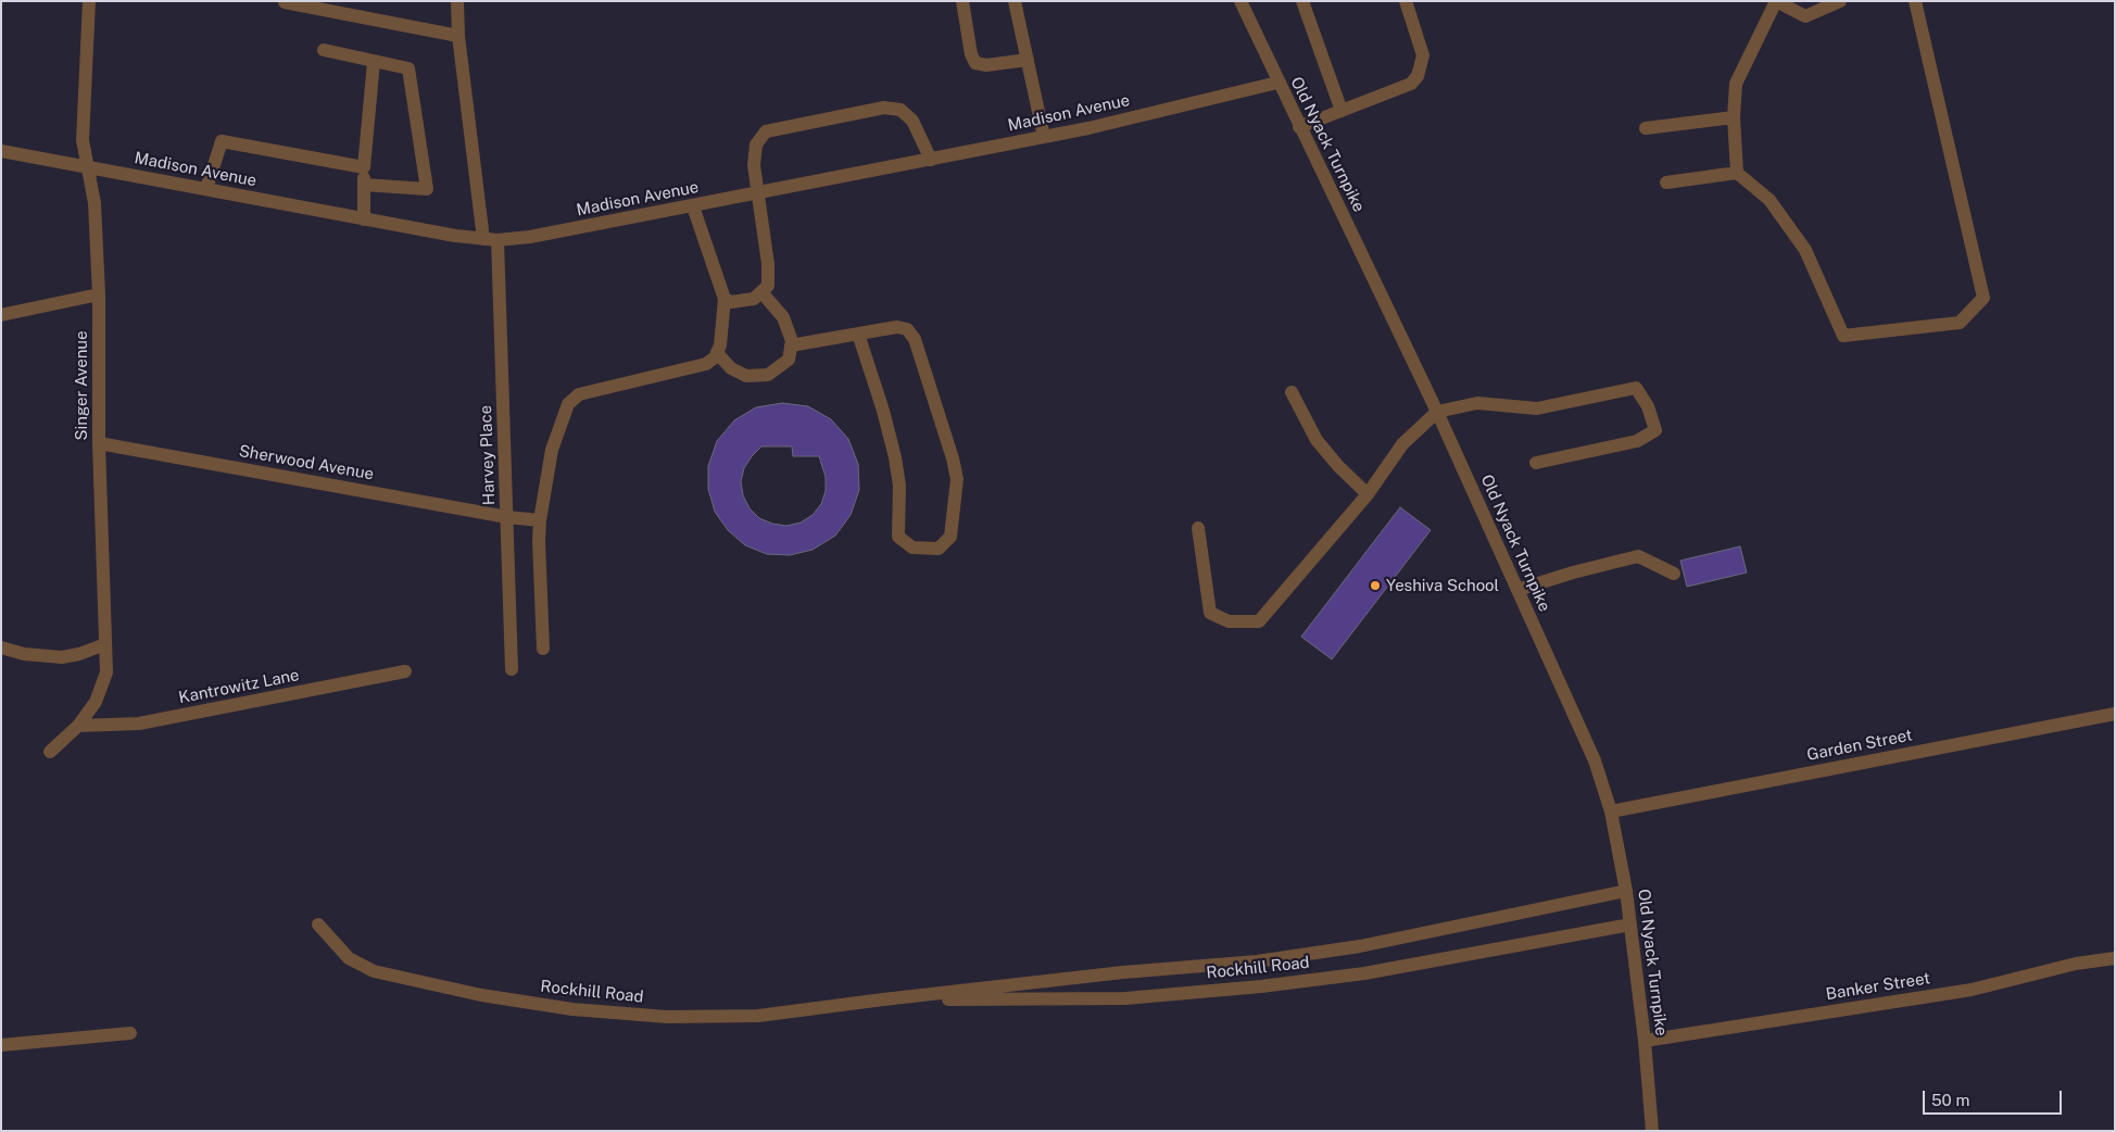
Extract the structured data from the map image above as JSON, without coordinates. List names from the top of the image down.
{
  "streets": {
    "street": [
      "Madison Avenue",
      "Old Nyack Turnpike",
      "Singer Avenue",
      "Harvey Place",
      "Sherwood Avenue",
      "Kantrowitz Lane",
      "Garden Street",
      "Rockhill Road",
      "Banker Street"
    ]
  },
  "crossings": [
    ["Madison Avenue", "Old Nyack Turnpike"],
    ["Madison Avenue", "Singer Avenue"],
    ["Madison Avenue", "Harvey Place"],
    ["Old Nyack Turnpike", "Garden Street"],
    ["Old Nyack Turnpike", "Rockhill Road"],
    ["Old Nyack Turnpike", "Banker Street"],
    ["Singer Avenue", "Sherwood Avenue"],
    ["Singer Avenue", "Kantrowitz Lane"],
    ["Harvey Place", "Sherwood Avenue"]
  ],
  "places": ["Yeshiva School"],
  "scale_bar": "50 m"
}
